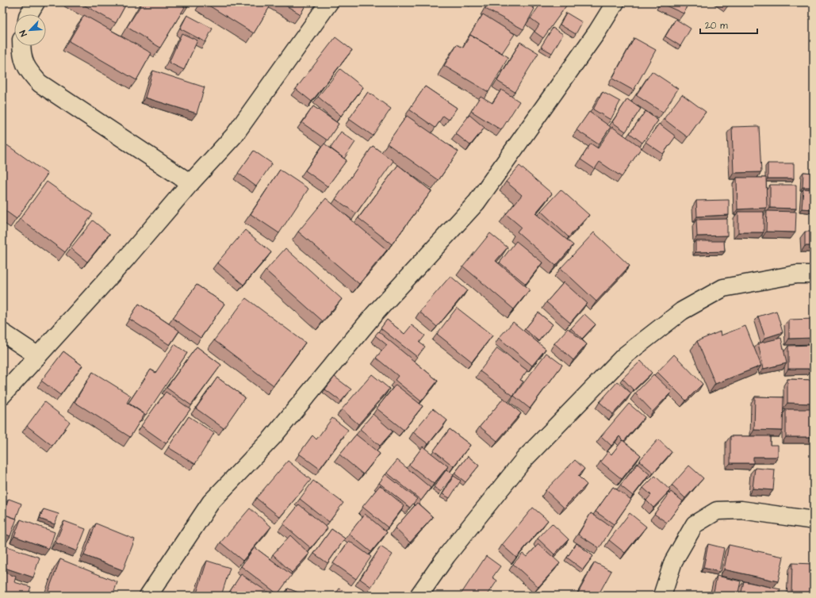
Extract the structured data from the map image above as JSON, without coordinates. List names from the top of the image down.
{
  "scale_bar": "20 m",
  "north": "bottom left"
}
